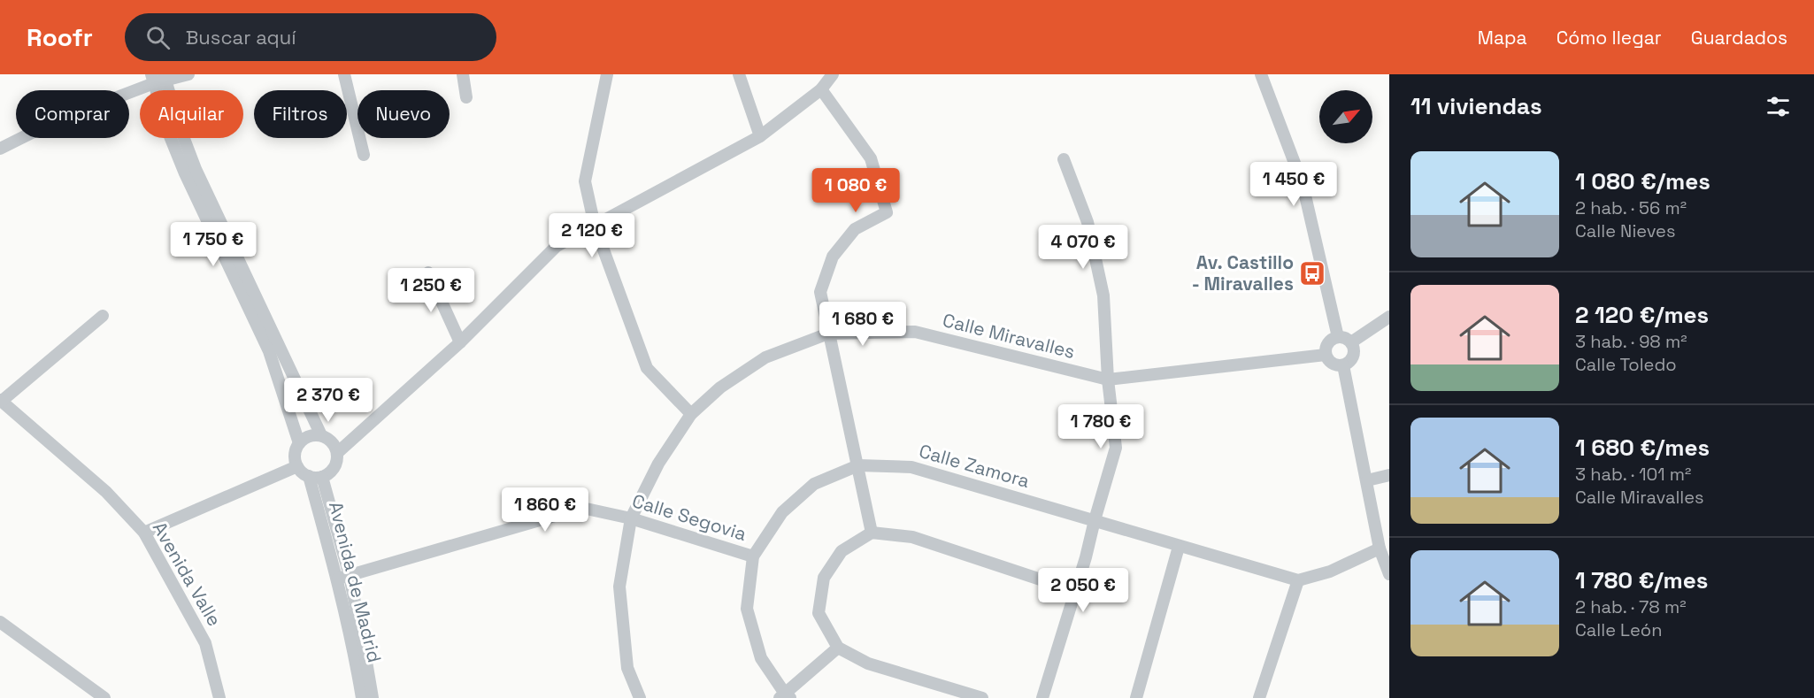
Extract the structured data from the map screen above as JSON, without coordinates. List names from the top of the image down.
{
  "streets": {
    "street": [
      "Calle Miravalles",
      "Calle Zamora",
      "Calle Segovia",
      "Avenida Valle",
      "Avenida de Madrid"
    ]
  },
  "crossings": [
    ["Calle Miravalles", "Calle Segovia"],
    ["Calle Zamora", "Calle Segovia"],
    ["Calle Segovia", "Avenida de Madrid"]
  ],
  "places": {
    "bus stop": ["Av. Castillo - Miravalles"]
  },
  "north": "top right",
  "page": {
    "header": "Roofr",
    "search": "Buscar aquí",
    "nav": ["Mapa", "Cómo llegar", "Guardados"],
    "heading": "11 viviendas",
    "chip": [
      "Comprar",
      "Alquilar",
      "Filtros",
      "Nuevo"
    ],
    "list": [
      {
        "name": "1 080 €/mes",
        "note": "2 hab. · 56 m² · Calle Nieves"
      },
      {
        "name": "2 120 €/mes",
        "note": "3 hab. · 98 m² · Calle Toledo"
      },
      {
        "name": "1 680 €/mes",
        "note": "3 hab. · 101 m² · Calle Miravalles"
      },
      {
        "name": "1 780 €/mes",
        "note": "2 hab. · 78 m² · Calle León"
      }
    ],
    "price": [
      "1 450 €",
      "1 080 €",
      "2 120 €",
      "1 750 €",
      "4 070 €",
      "1 250 €",
      "1 680 €",
      "2 370 €",
      "1 780 €",
      "1 860 €",
      "2 050 €"
    ]
  }
}
